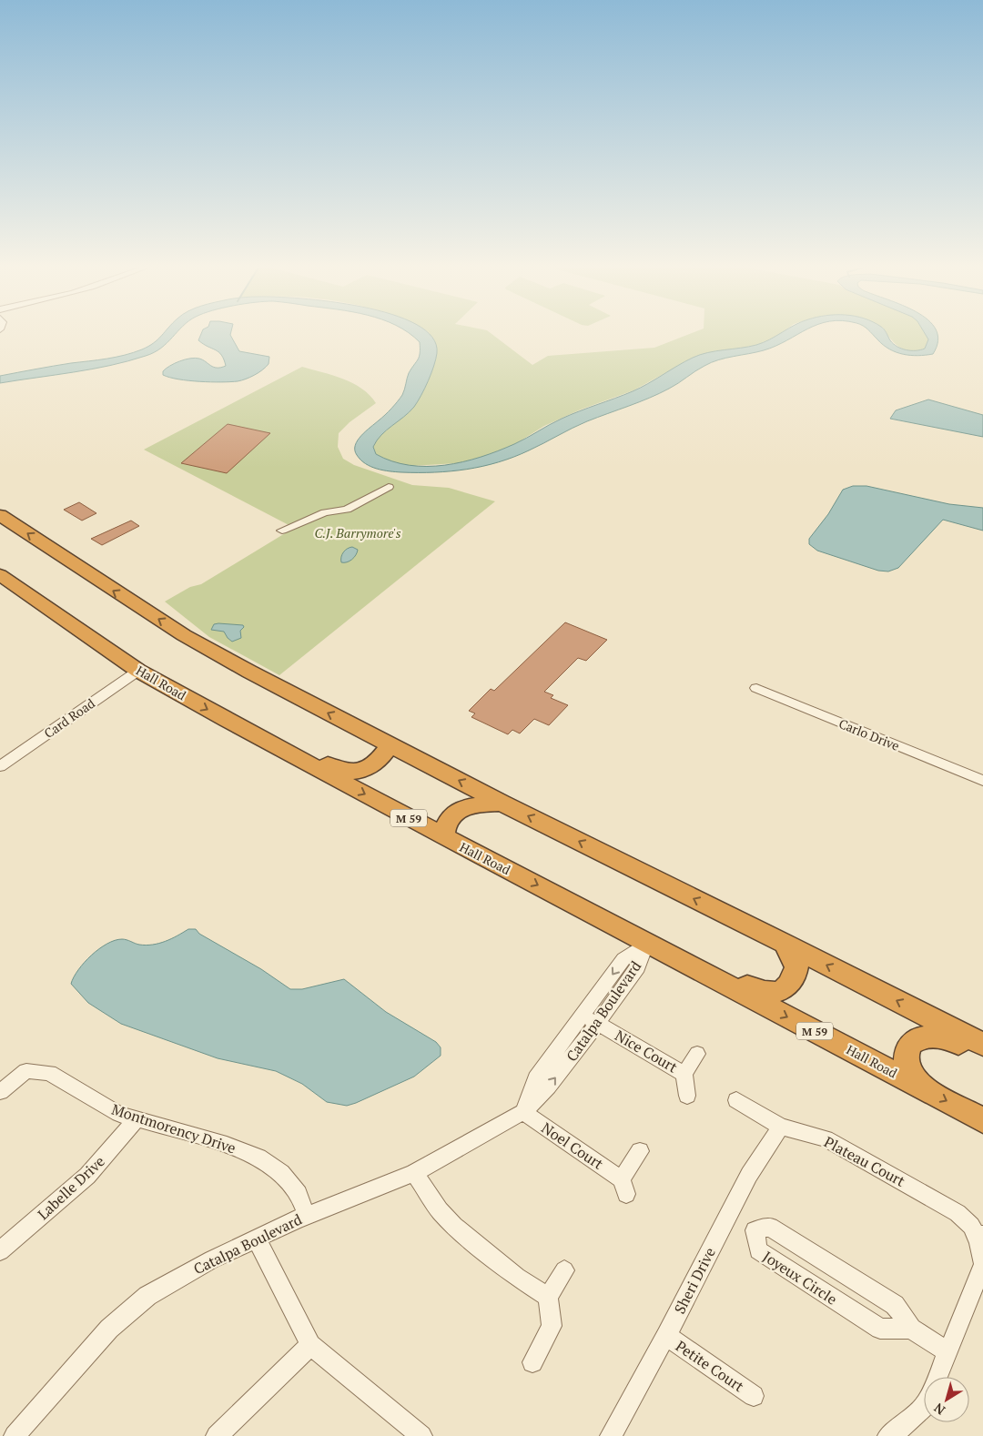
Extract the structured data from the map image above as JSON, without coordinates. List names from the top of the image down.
{
  "streets": {
    "highway": ["Hall Road", "M 59"],
    "street": [
      "Card Road",
      "Carlo Drive",
      "Catalpa Boulevard",
      "Nice Court",
      "Montmorency Drive",
      "Noel Court",
      "Plateau Court",
      "Labelle Drive",
      "Joyeux Circle",
      "Sheri Drive",
      "Petite Court"
    ]
  },
  "crossings": [
    ["Hall Road", "Card Road"],
    ["Hall Road", "Catalpa Boulevard"],
    ["Catalpa Boulevard", "Nice Court"],
    ["Catalpa Boulevard", "Montmorency Drive"],
    ["Catalpa Boulevard", "Noel Court"],
    ["Montmorency Drive", "Labelle Drive"],
    ["Plateau Court", "Sheri Drive"],
    ["Sheri Drive", "Petite Court"]
  ],
  "parks": ["C.J. Barrymore's"],
  "north": "bottom left"
}
